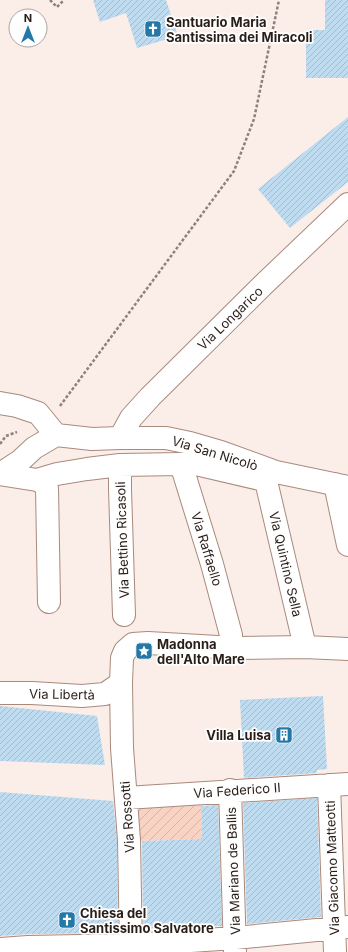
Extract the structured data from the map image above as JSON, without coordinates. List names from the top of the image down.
{
  "streets": {
    "street": [
      "Via Longarico",
      "Via San Nicolò",
      "Via Bettino Ricasoli",
      "Via Raffaello",
      "Via Quintino Sella",
      "Via Libertà",
      "Via Federico II",
      "Via Rossotti",
      "Via Giacomo Matteotti",
      "Via Mariano de Ballis"
    ]
  },
  "crossings": [
    ["Via Longarico", "Via San Nicolò"],
    ["Via San Nicolò", "Via Quintino Sella"],
    ["Via Raffaello", "Via Rossotti"],
    ["Via Libertà", "Via Rossotti"],
    ["Via Federico II", "Via Rossotti"],
    ["Via Federico II", "Via Giacomo Matteotti"],
    ["Via Federico II", "Via Mariano de Ballis"]
  ],
  "places": {
    "church": ["Santuario Maria Santissima dei Miracoli", "Chiesa del Santissimo Salvatore"],
    "place": ["Madonna dell'Alto Mare"],
    "building": ["Villa Luisa"]
  },
  "north": "top"
}
